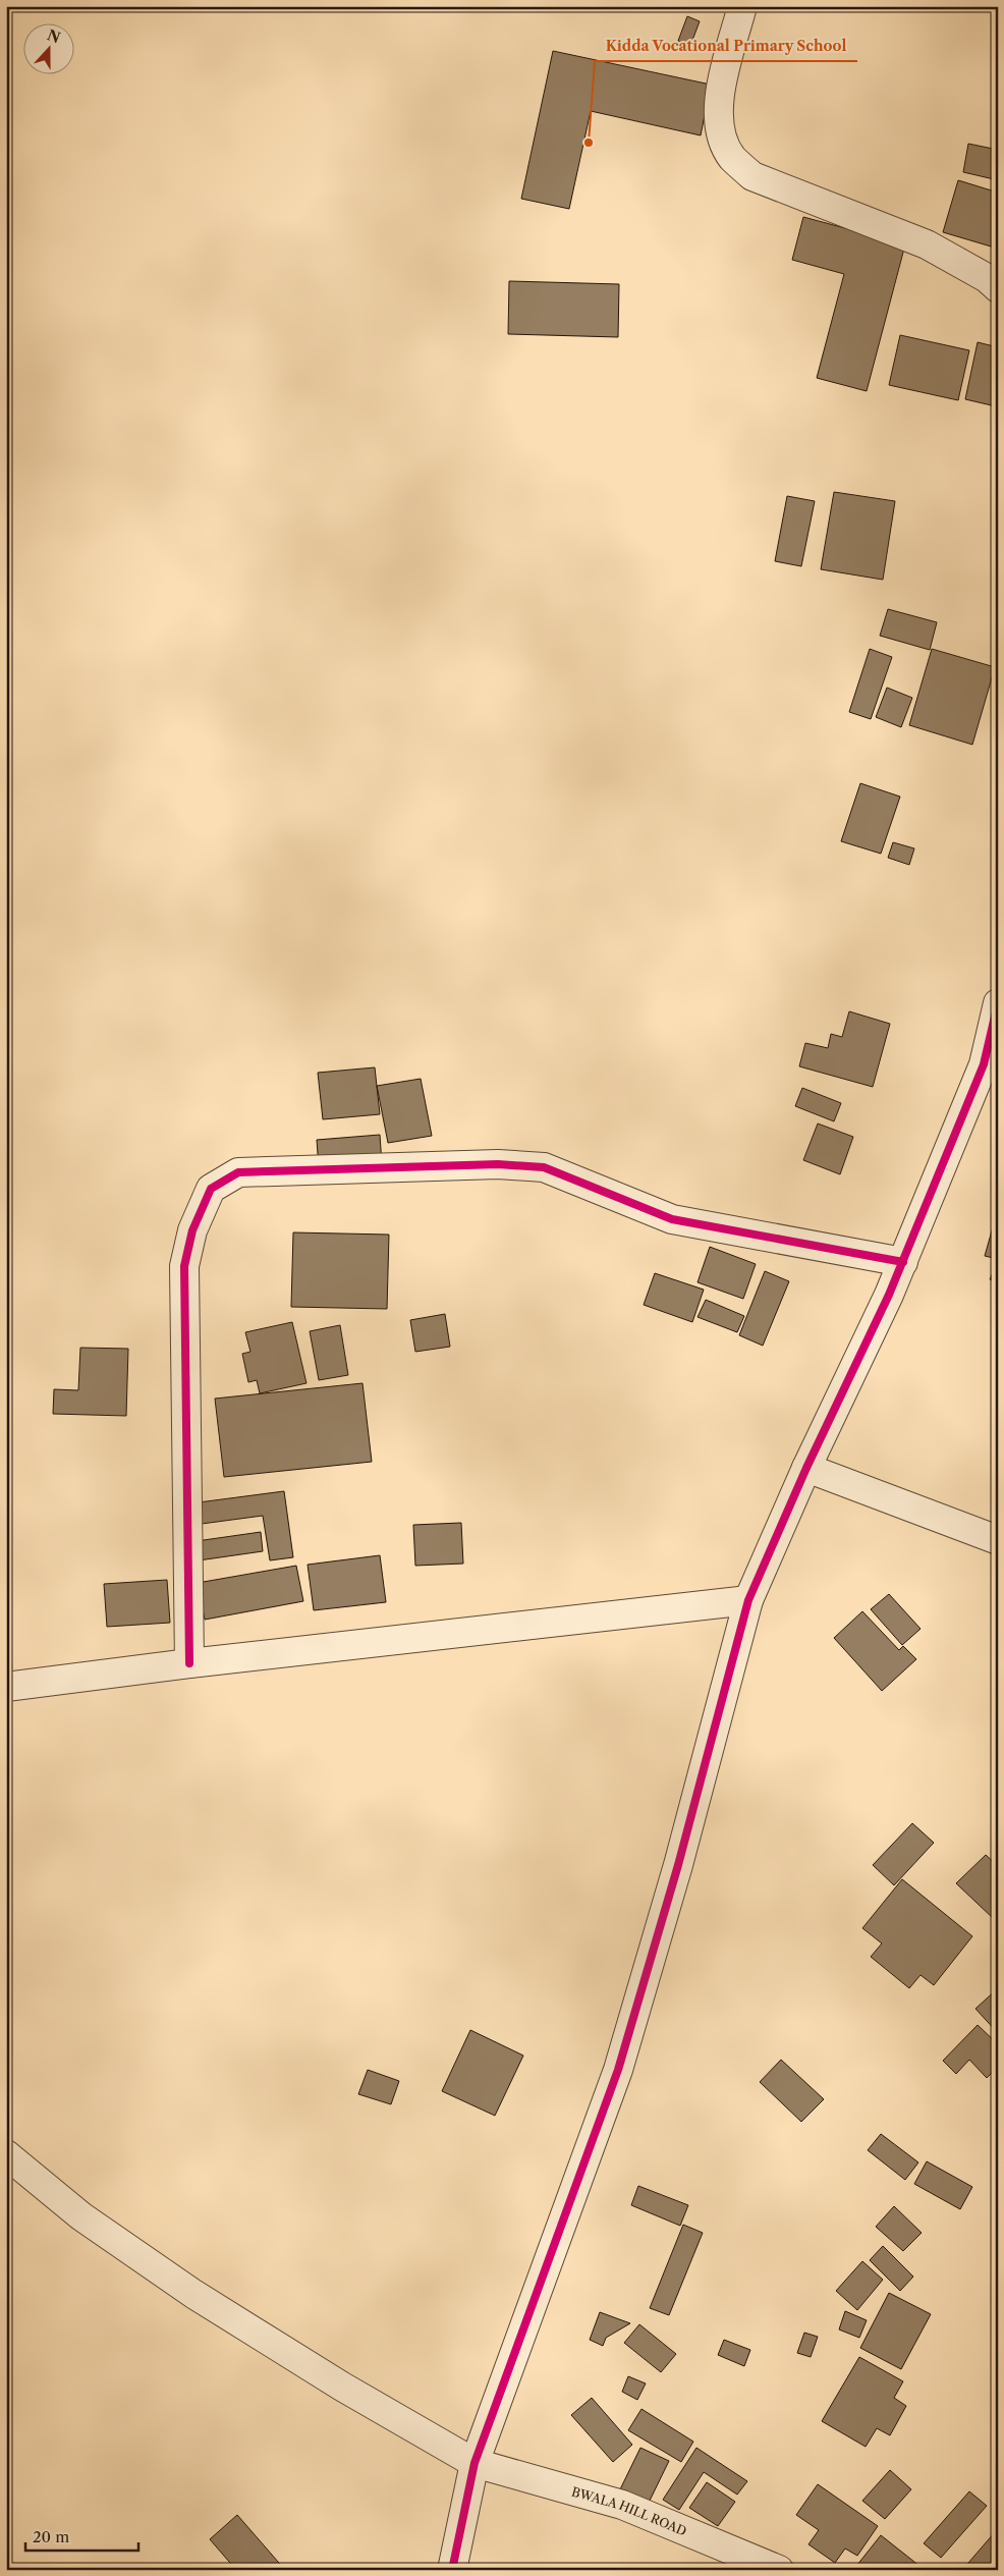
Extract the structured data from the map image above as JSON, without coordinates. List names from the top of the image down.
{
  "streets": {
    "street": ["BWALA HILL ROAD"]
  },
  "places": ["Kidda Vocational Primary School"],
  "scale_bar": "20 m",
  "north": "top"
}
